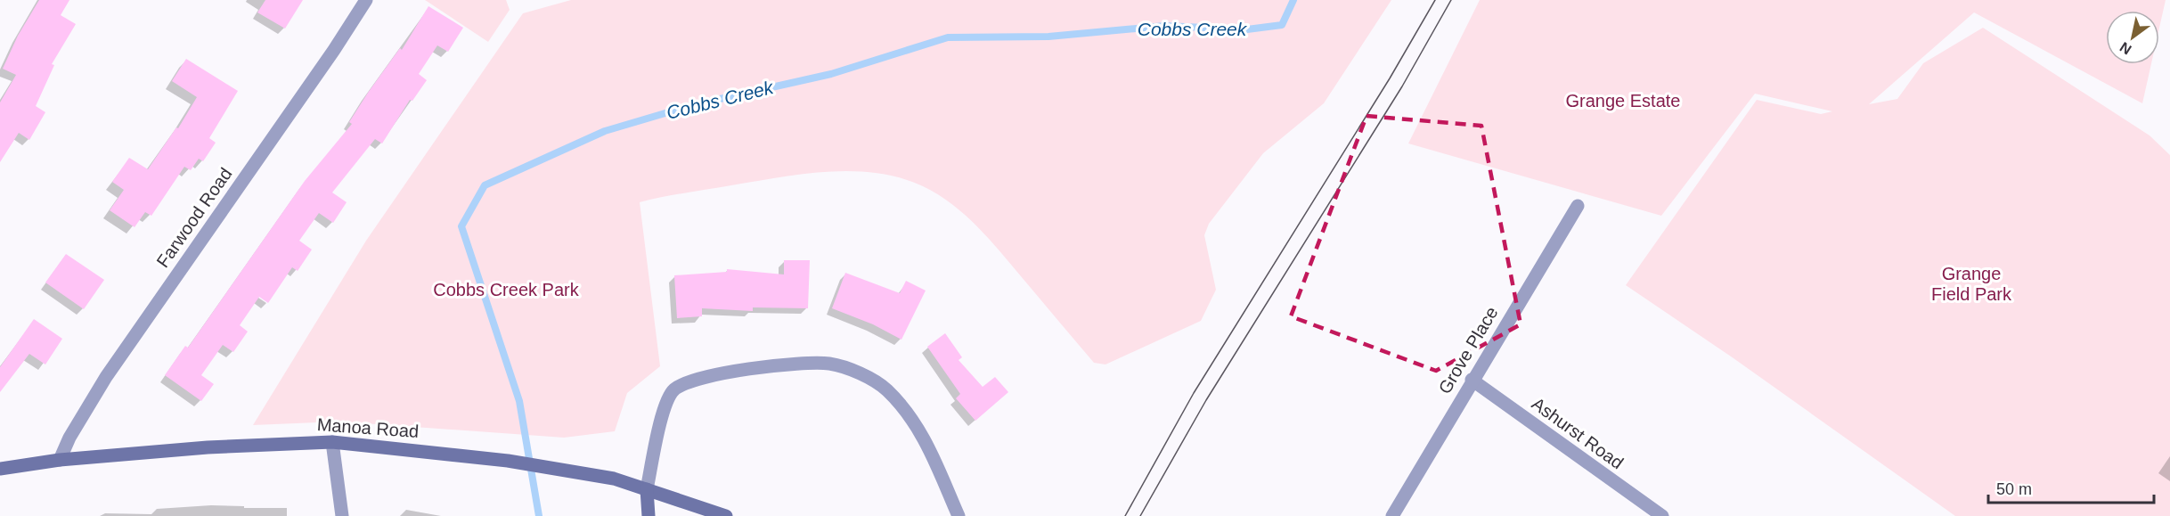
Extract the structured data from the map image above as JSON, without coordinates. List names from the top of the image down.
{
  "streets": {
    "main road": ["Manoa Road"],
    "street": ["Farwood Road", "Grove Place", "Ashurst Road"]
  },
  "crossings": [
    ["Farwood Road", "Manoa Road"],
    ["Grove Place", "Ashurst Road"]
  ],
  "water": ["Cobbs Creek"],
  "parks": ["Grange Estate", "Grange Field Park", "Cobbs Creek Park"],
  "scale_bar": "50 m",
  "north": "bottom left"
}
